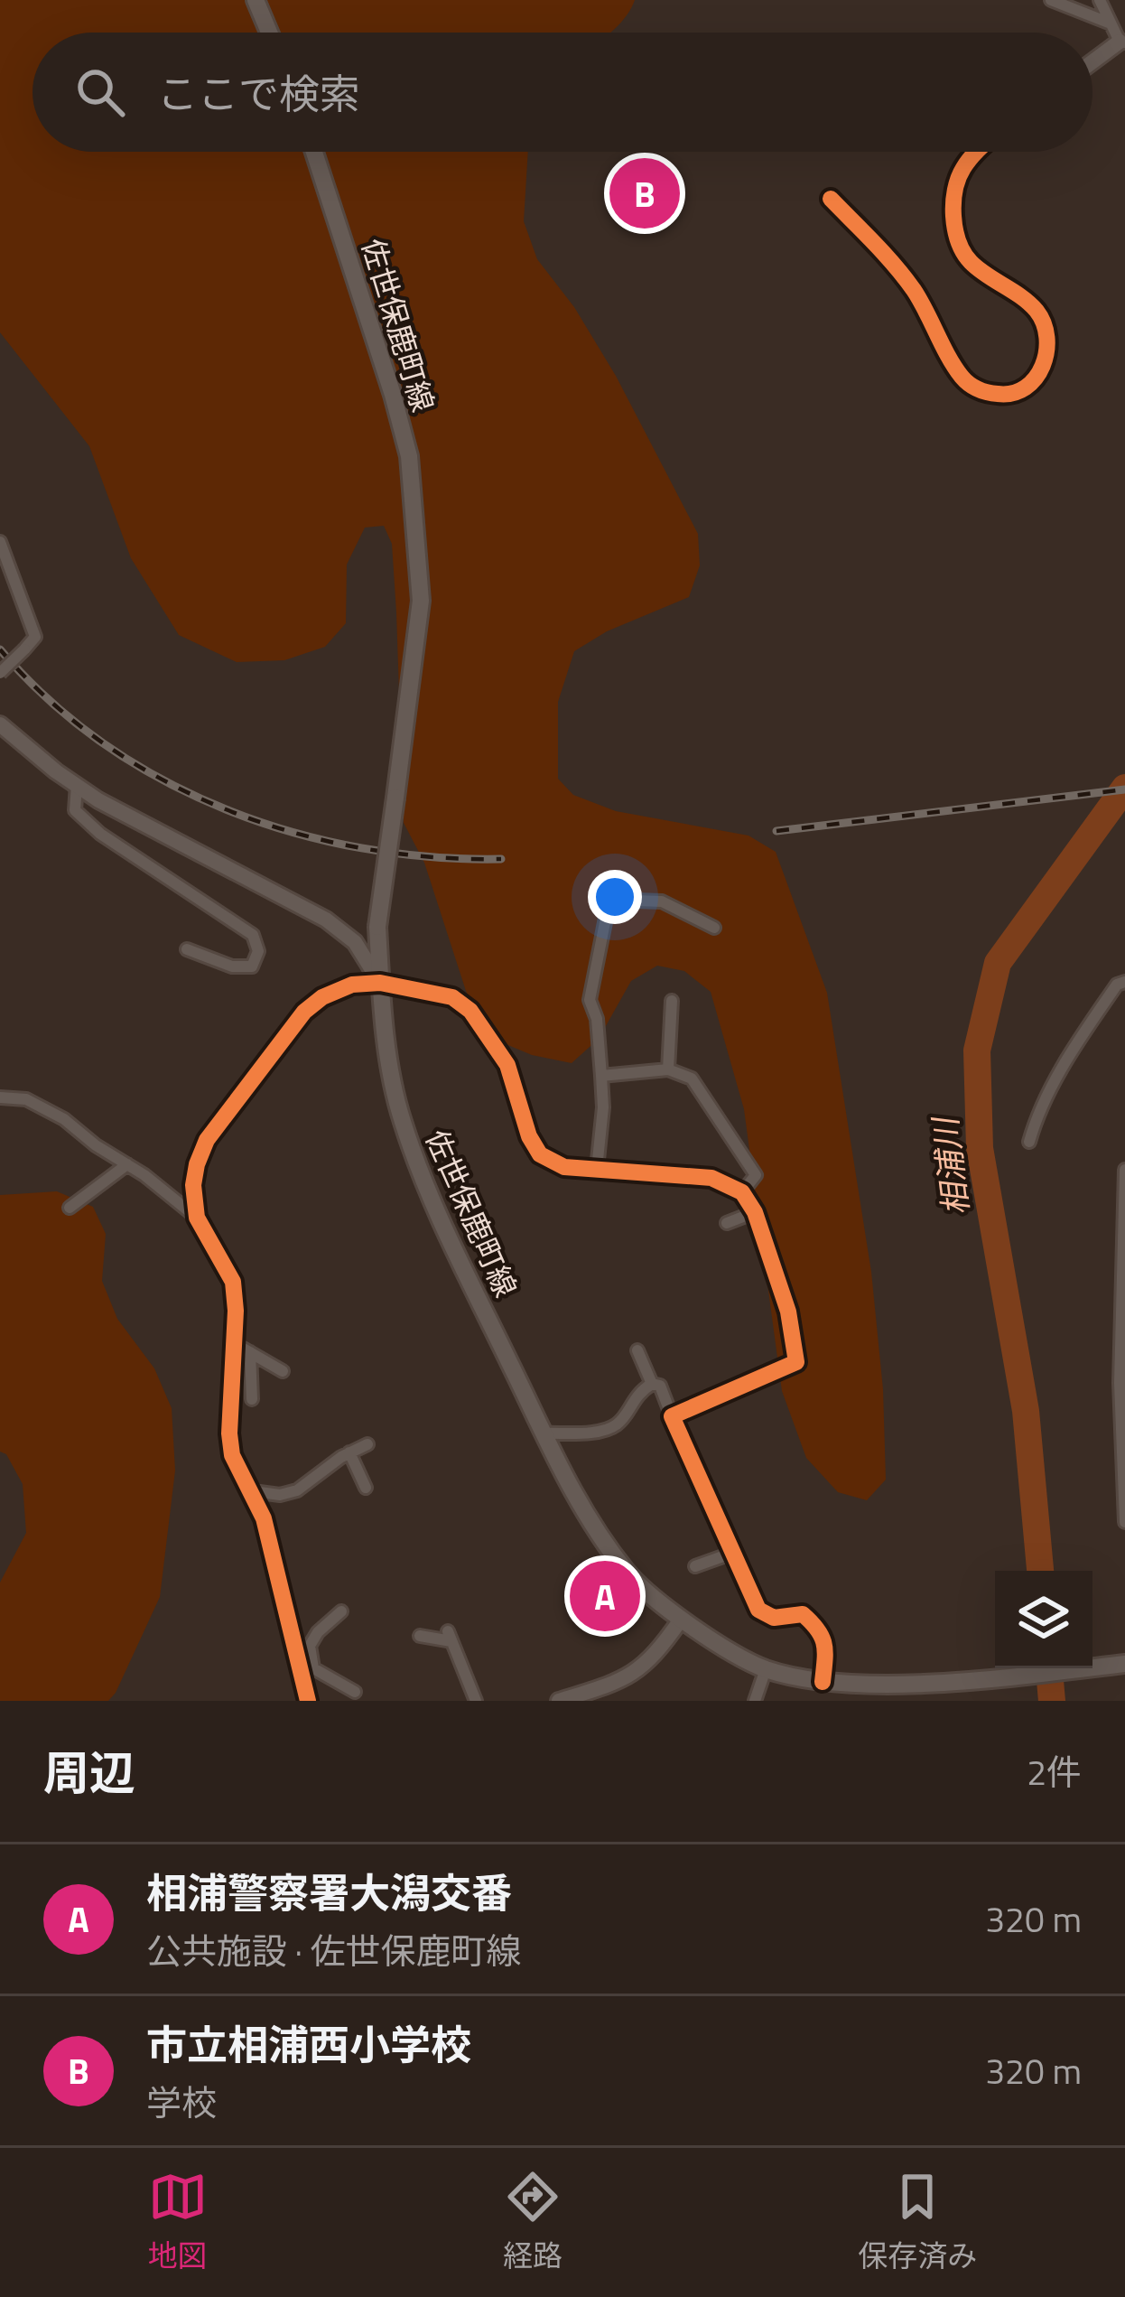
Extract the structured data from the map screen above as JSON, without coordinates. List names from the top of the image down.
{
  "streets": {
    "main road": ["佐世保鹿町線"]
  },
  "water": ["相浦川"],
  "page": {
    "search": "ここで検索",
    "pins": ["B", "A"],
    "heading": ["周辺", "2件"],
    "list": [
      {
        "mark": "A",
        "name": "相浦警察署大潟交番",
        "note": "公共施設 · 佐世保鹿町線",
        "value": "320 m"
      },
      {
        "mark": "B",
        "name": "市立相浦西小学校",
        "note": "学校",
        "value": "320 m"
      }
    ],
    "nav": ["地図", "経路", "保存済み"]
  }
}
